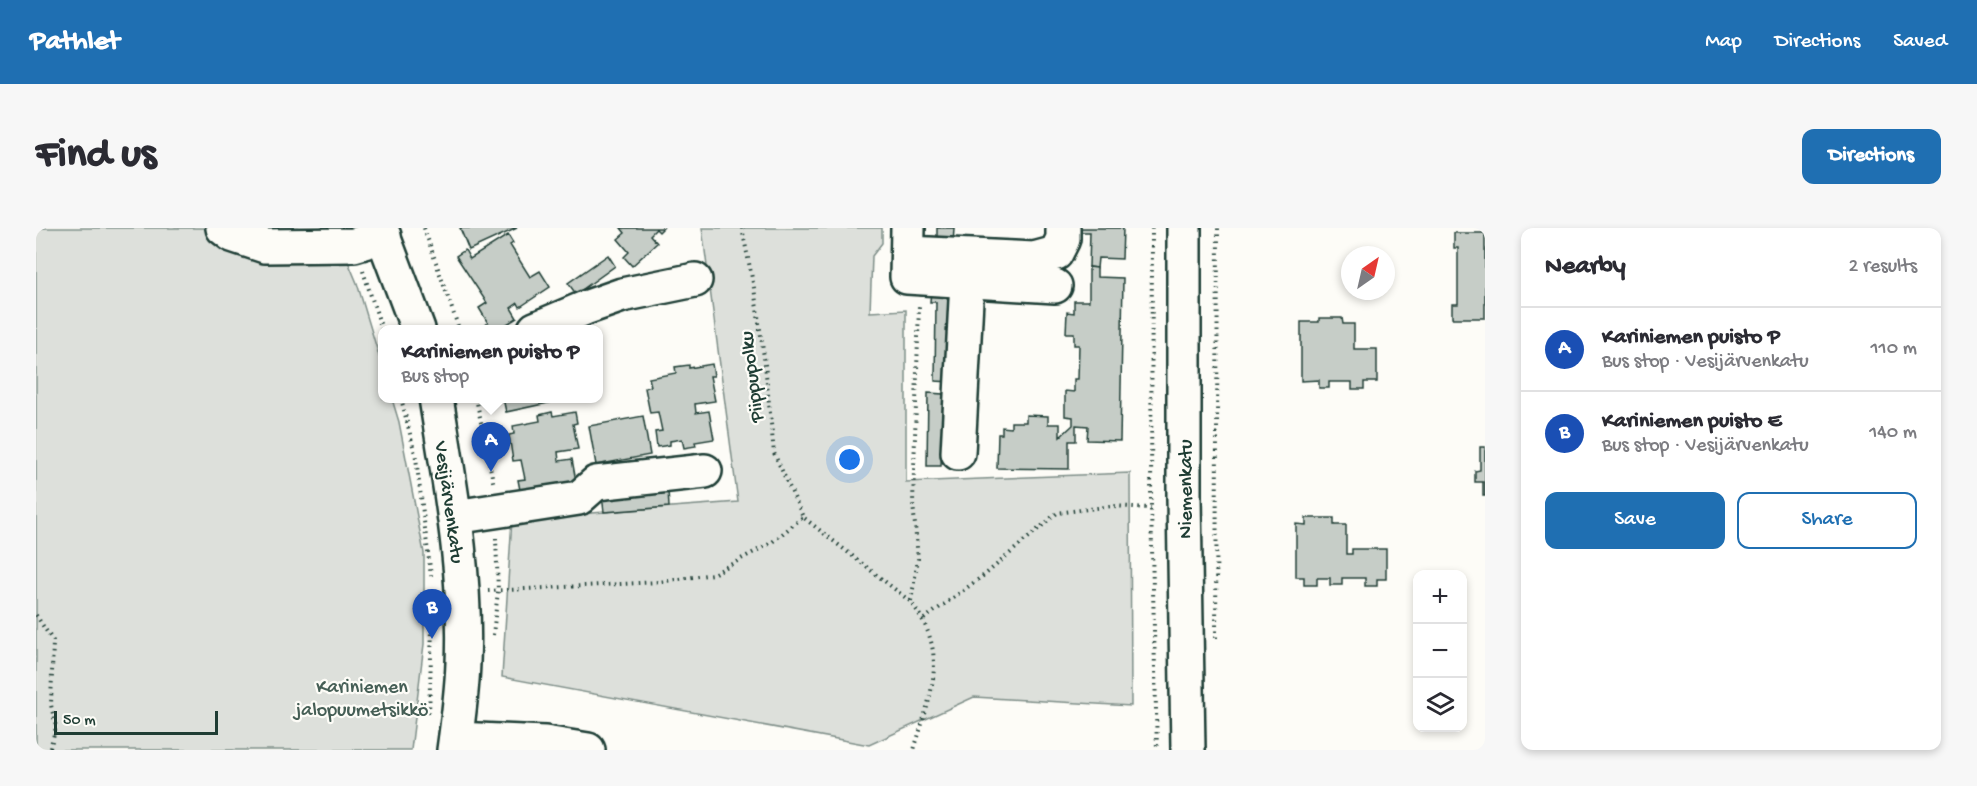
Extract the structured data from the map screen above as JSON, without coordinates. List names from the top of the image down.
{
  "streets": {
    "street": ["Niemenkatu", "Vesijärvenkatu"],
    "path": ["Piippupolku"]
  },
  "parks": ["Kariniemen jalopuumetsikkö"],
  "scale_bar": "50 m",
  "north": "top right",
  "page": {
    "header": "Pathlet",
    "nav": ["Map", "Directions", "Saved"],
    "buttons": [
      "Directions",
      ["Save", "Share"]
    ],
    "title": "Find us",
    "heading": ["Nearby", "2 results"],
    "list": [
      {
        "mark": "A",
        "name": "Kariniemen puisto P",
        "note": "Bus stop · Vesijärvenkatu",
        "value": "110 m"
      },
      {
        "mark": "B",
        "name": "Kariniemen puisto E",
        "note": "Bus stop · Vesijärvenkatu",
        "value": "140 m"
      }
    ],
    "popup": ["Kariniemen puisto P", "Bus stop"],
    "pins": ["A", "B"],
    "map_buttons": ["+", "−"],
    "scale": "50 m"
  }
}
